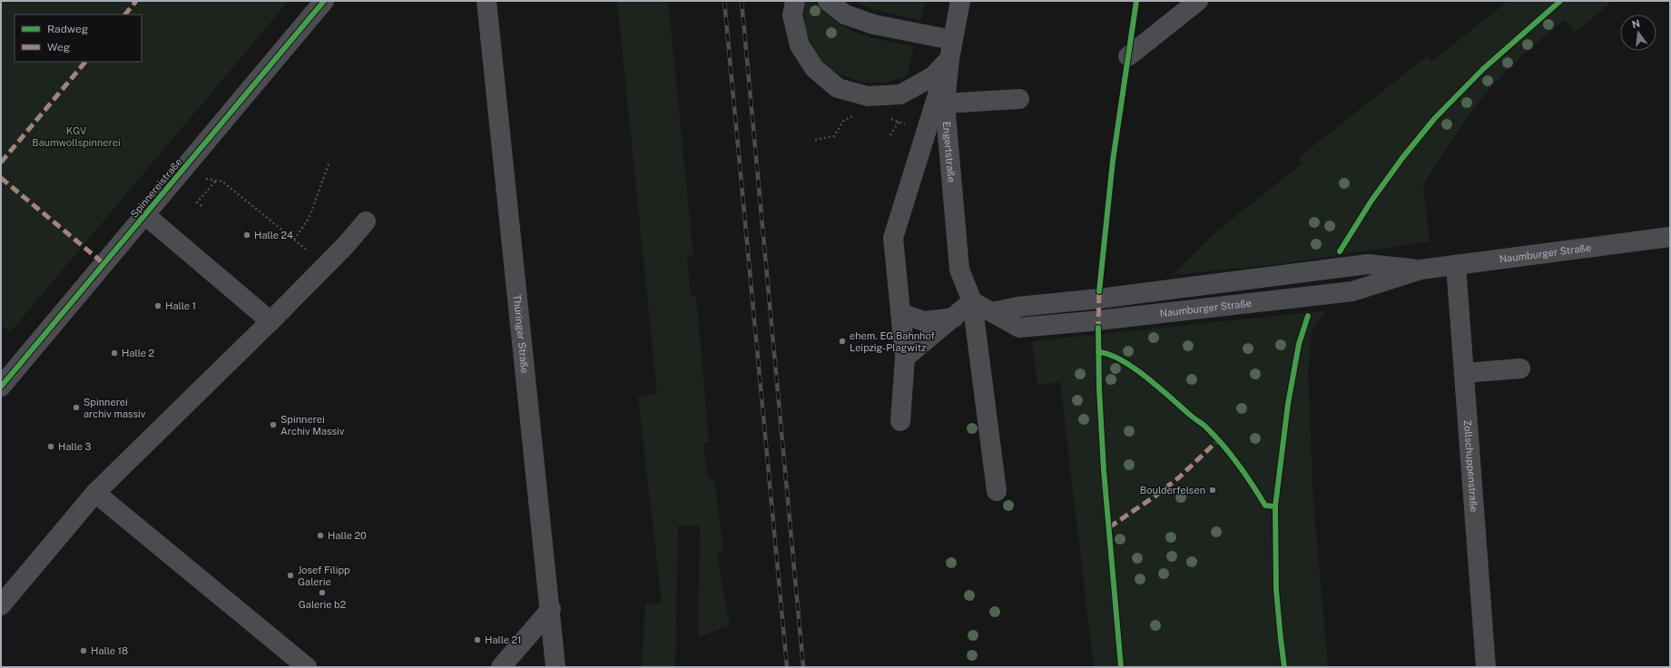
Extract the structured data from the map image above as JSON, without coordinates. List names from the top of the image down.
{
  "streets": {
    "street": [
      "Engertstraße",
      "Spinnereistraße",
      "Naumburger Straße",
      "Thüringer Straße",
      "Zollschuppenstraße"
    ]
  },
  "crossings": [
    ["Engertstraße", "Naumburger Straße"],
    ["Naumburger Straße", "Zollschuppenstraße"]
  ],
  "parks": ["KGV Baumwollspinnerei"],
  "places": [
    "Halle 24",
    "Halle 1",
    "ehem. EG Bahnhof Leipzig-Plagwitz",
    "Halle 2",
    "Spinnerei archiv massiv",
    "Spinnerei Archiv Massiv",
    "Halle 3",
    "Boulderfelsen",
    "Halle 20",
    "Josef Filipp Galerie",
    "Galerie b2",
    "Halle 21",
    "Halle 18"
  ],
  "legend": ["Radweg", "Weg"],
  "north": "top"
}
